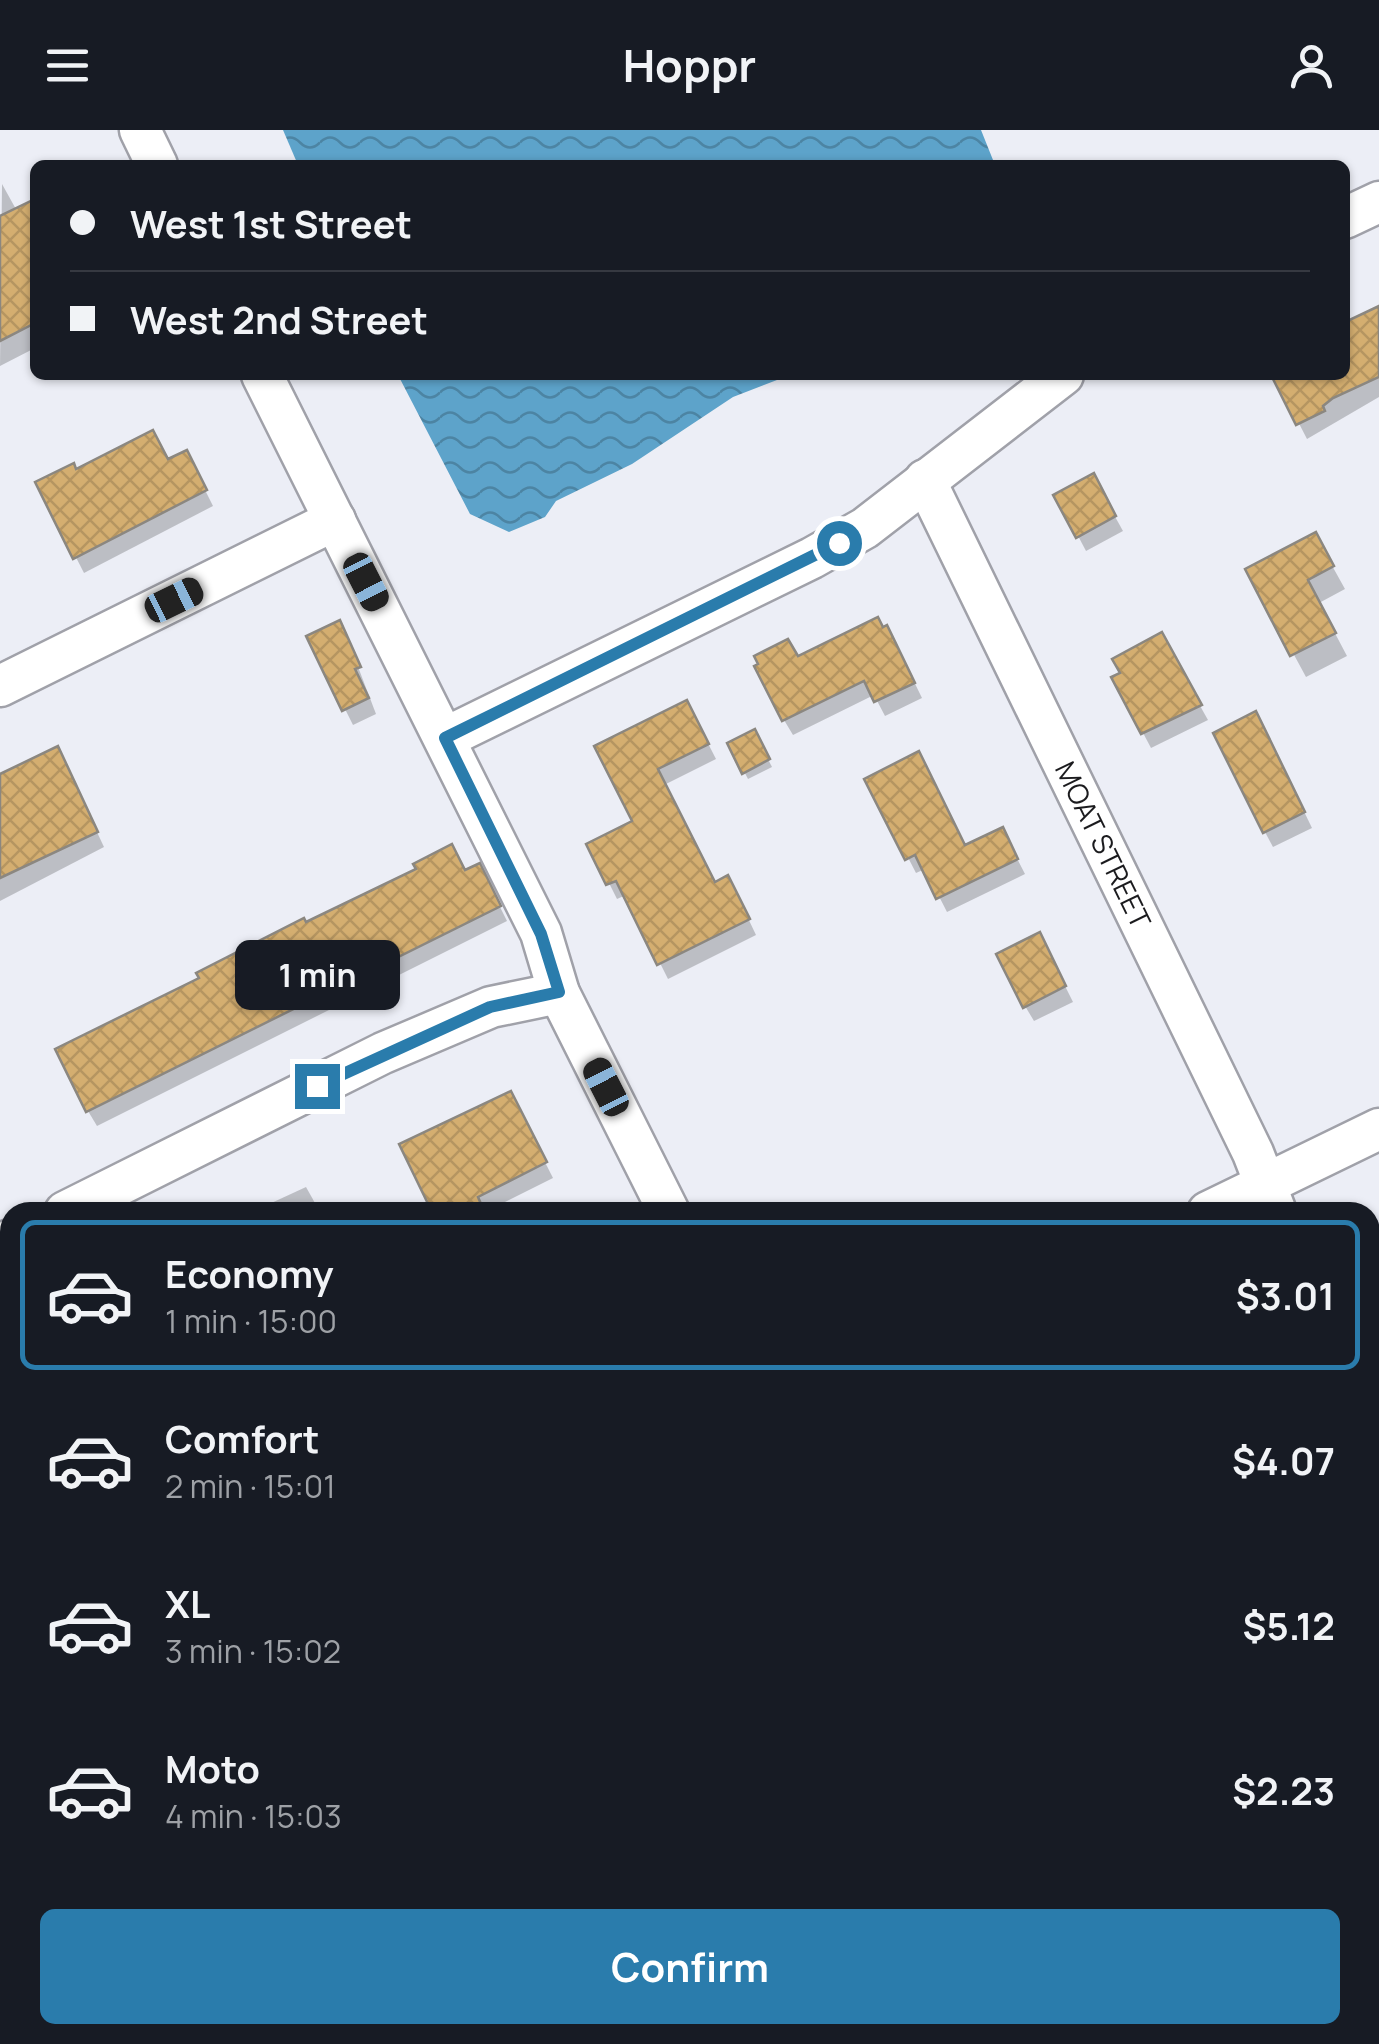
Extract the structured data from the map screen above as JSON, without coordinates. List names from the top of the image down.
{
  "streets": {
    "street": ["MOAT STREET"]
  },
  "page": {
    "header": "Hoppr",
    "banner": ["West 1st Street", "West 2nd Street"],
    "bubble": "1 min",
    "list": [
      {
        "name": "Economy",
        "note": "1 min · 15:00",
        "value": "$3.01"
      },
      {
        "name": "Comfort",
        "note": "2 min · 15:01",
        "value": "$4.07"
      },
      {
        "name": "XL",
        "note": "3 min · 15:02",
        "value": "$5.12"
      },
      {
        "name": "Moto",
        "note": "4 min · 15:03",
        "value": "$2.23"
      }
    ],
    "buttons": "Confirm"
  }
}
